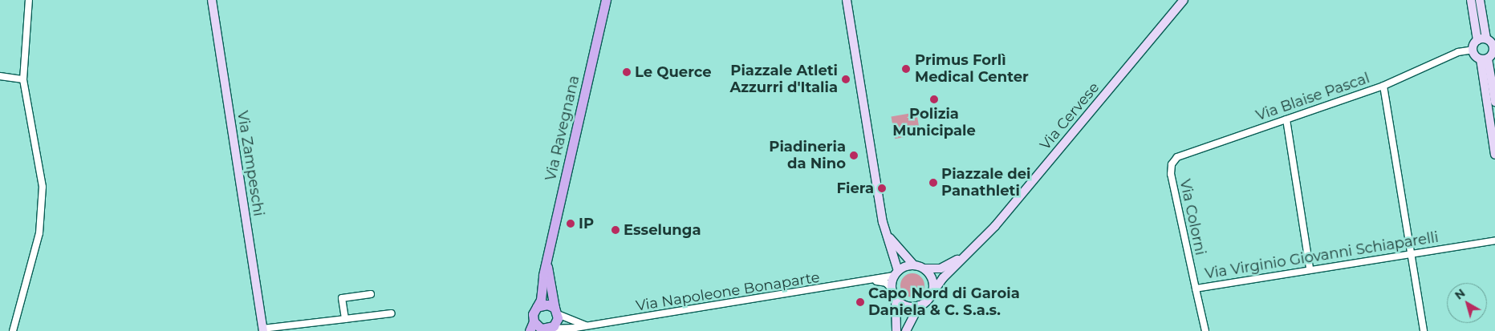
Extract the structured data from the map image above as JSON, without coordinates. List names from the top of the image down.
{
  "streets": {
    "main road": ["Via Ravegnana"],
    "street": [
      "Via Blaise Pascal",
      "Via Cervese",
      "Via Zampeschi",
      "Via Colorni",
      "Via Virginio Giovanni Schiaparelli",
      "Via Napoleone Bonaparte"
    ]
  },
  "crossings": [
    ["Via Blaise Pascal", "Via Colorni"],
    ["Via Cervese", "Via Napoleone Bonaparte"],
    ["Via Ravegnana", "Via Napoleone Bonaparte"],
    ["Via Colorni", "Via Virginio Giovanni Schiaparelli"]
  ],
  "places": [
    "Primus Forlì Medical Center",
    "Le Querce",
    "Piazzale Atleti Azzurri d'Italia",
    "Polizia Municipale",
    "Piadineria da Nino",
    "Piazzale dei Panathleti",
    "Fiera",
    "IP",
    "Esselunga",
    "Capo Nord di Garoia Daniela & C. S.a.s."
  ],
  "north": "top left"
}
